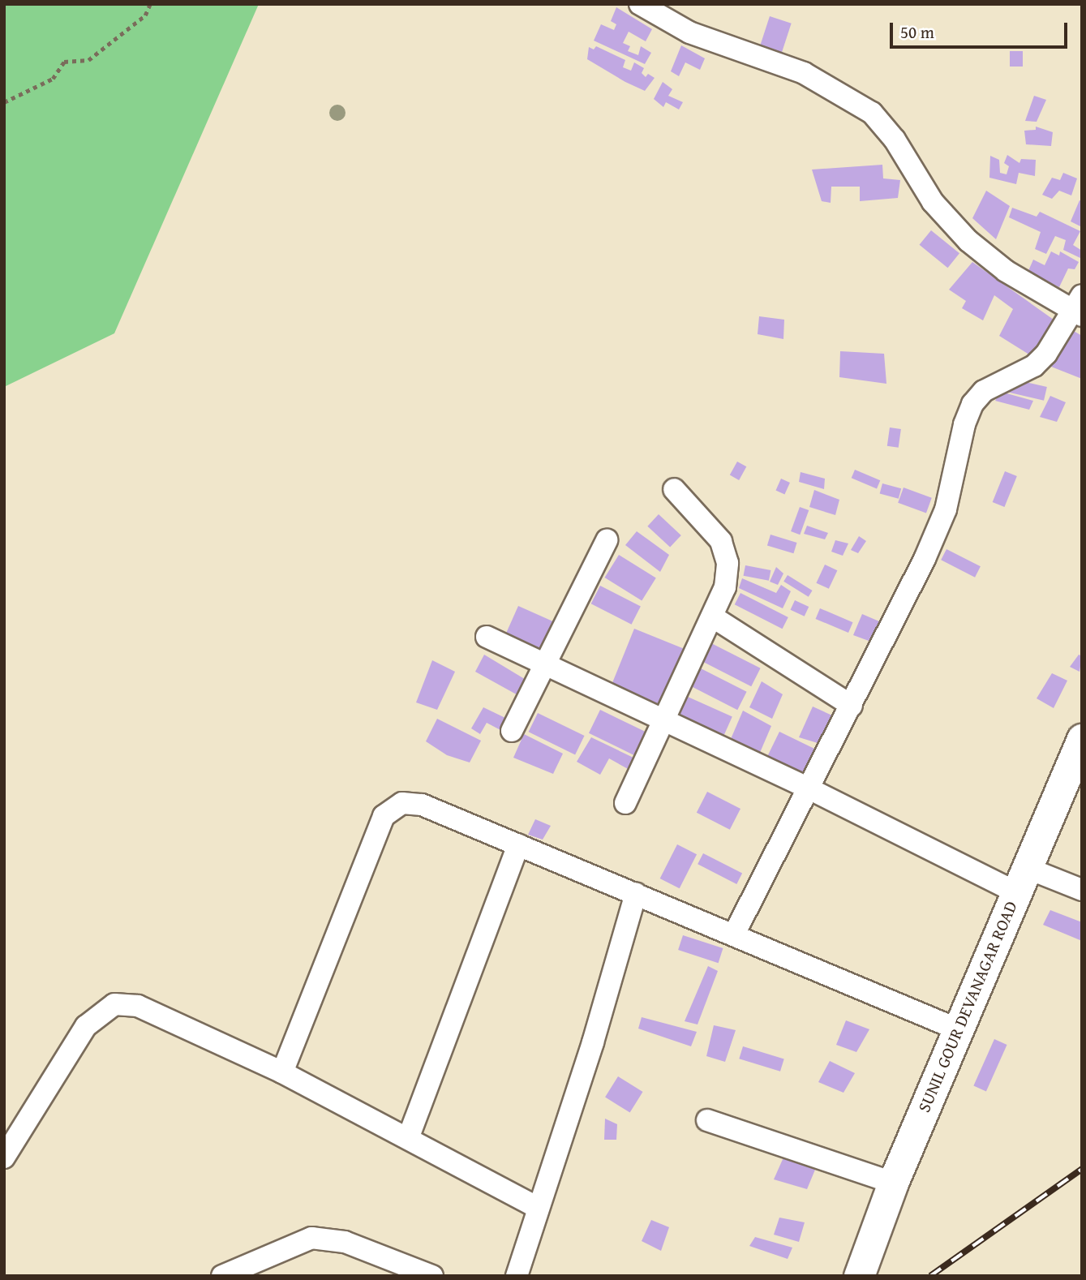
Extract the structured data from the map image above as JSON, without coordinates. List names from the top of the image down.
{
  "streets": {
    "main road": ["SUNIL GOUR DEVANAGAR ROAD"]
  },
  "scale_bar": "50 m"
}
